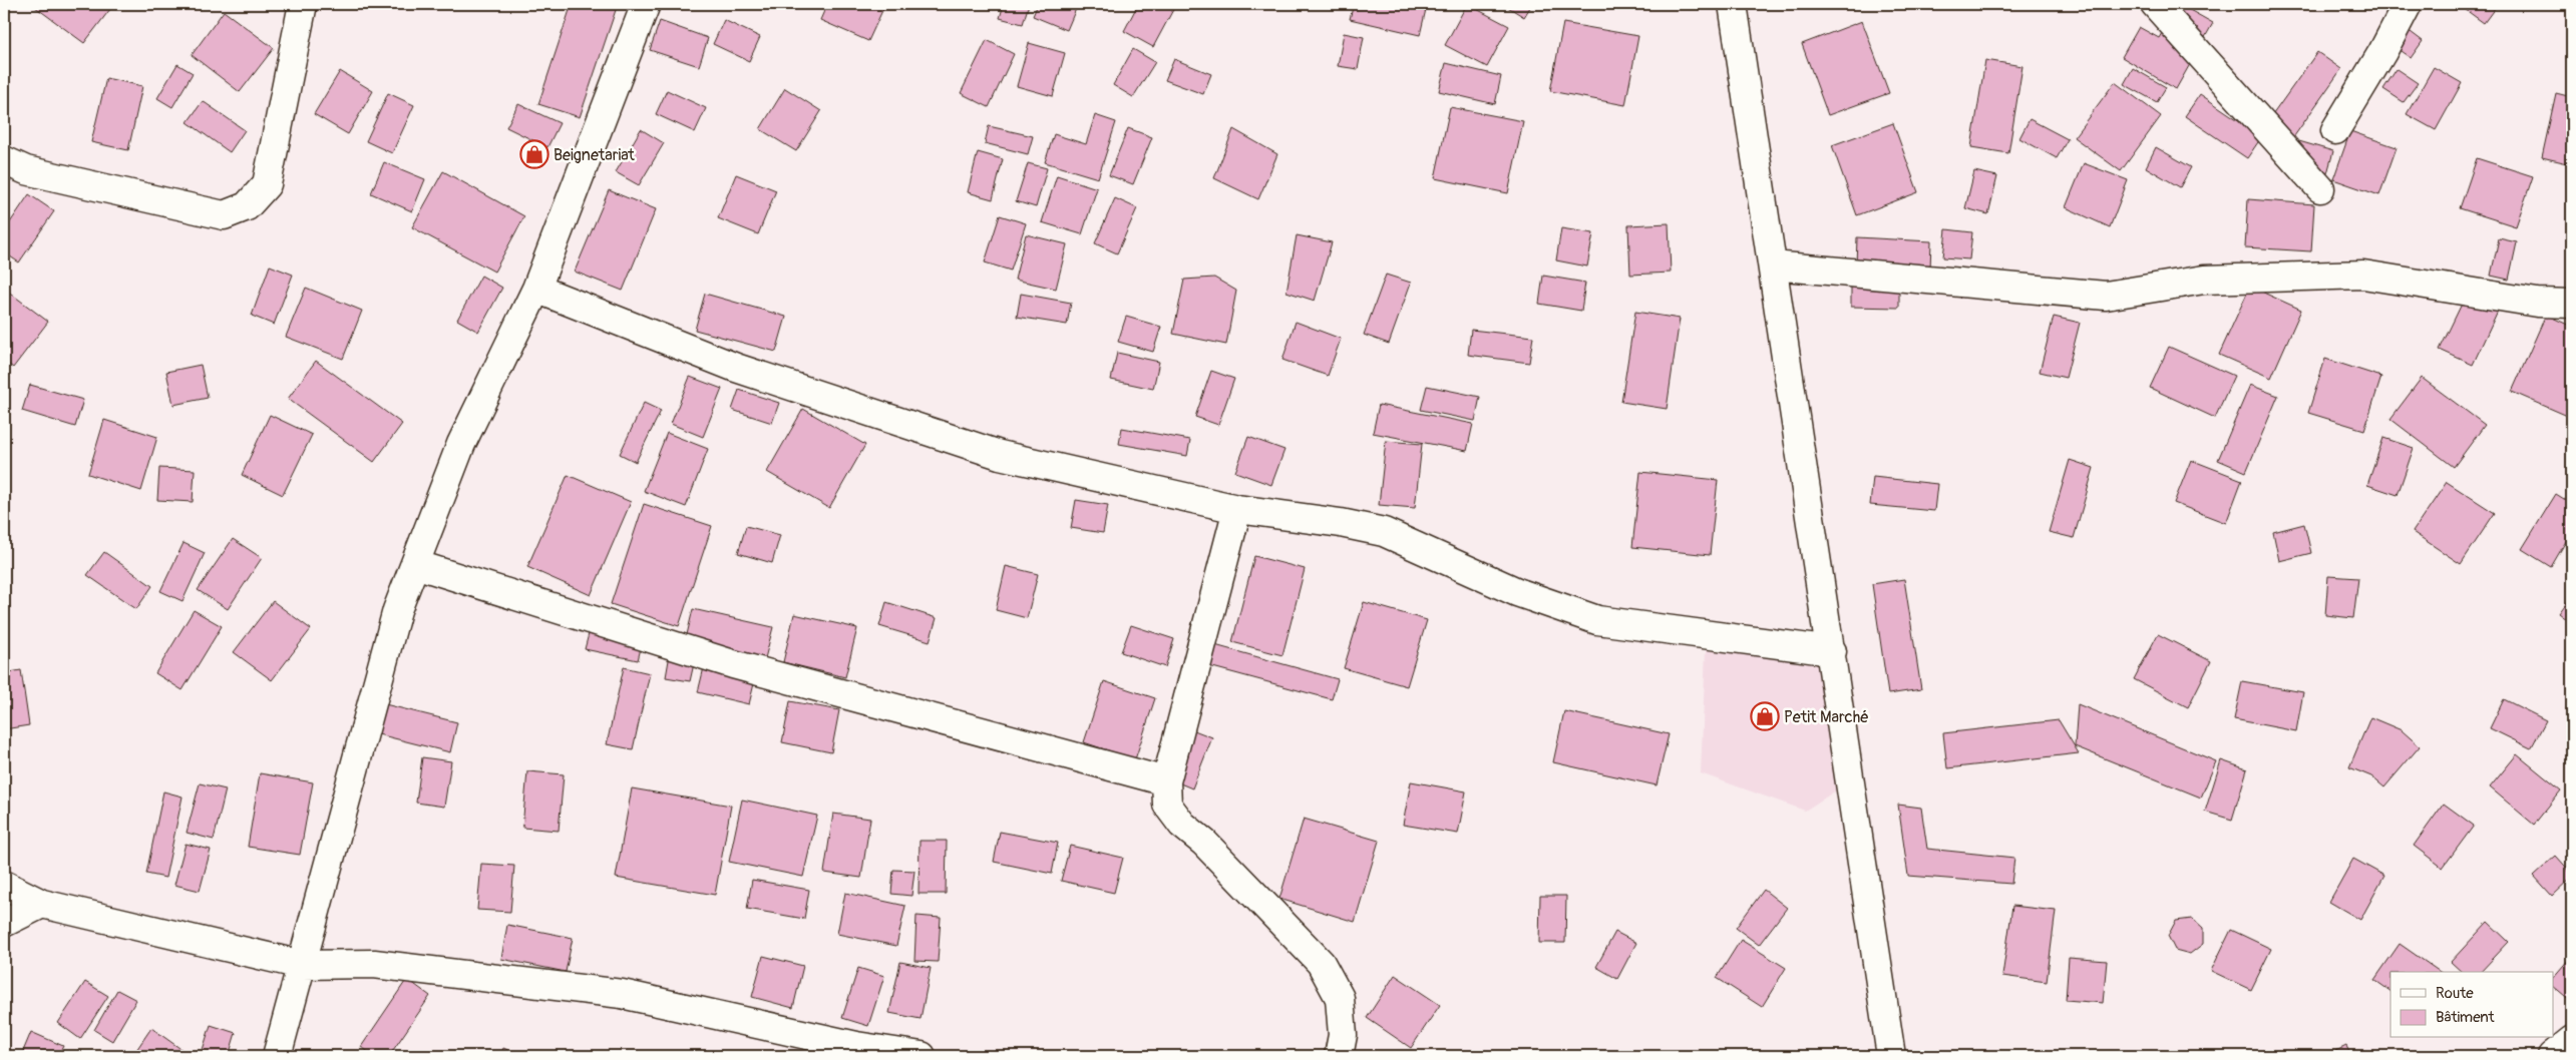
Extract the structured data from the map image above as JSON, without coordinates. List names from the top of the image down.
{
  "places": {
    "shop": ["Beignetariat", "Petit Marché"]
  },
  "legend": ["Route", "Bâtiment"]
}
